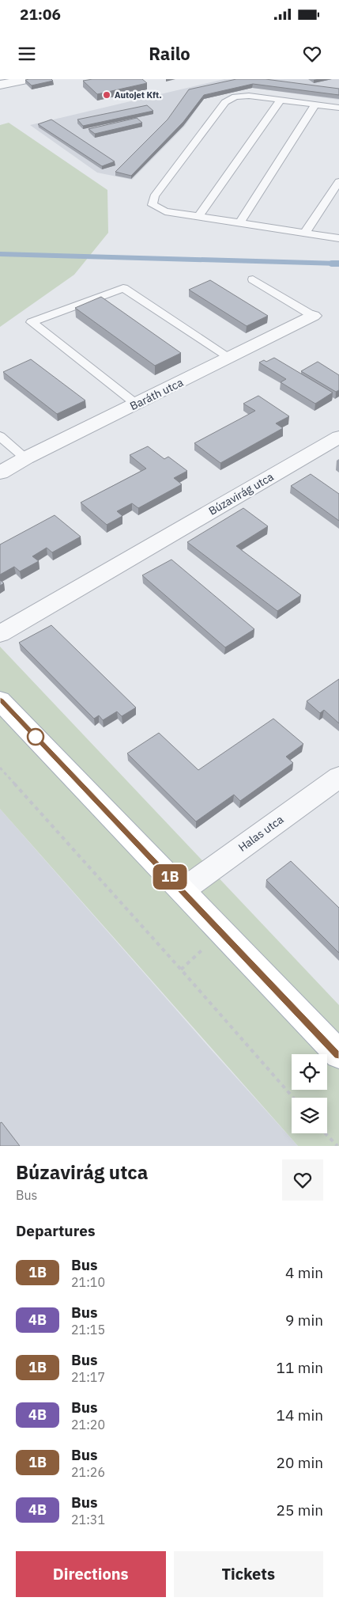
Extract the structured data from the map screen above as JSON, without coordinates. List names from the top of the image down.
{
  "streets": {
    "street": ["Baráth utca", "Búzavirág utca", "Halas utca"]
  },
  "places": ["Autojet Kft."],
  "lines": ["bus line 1B"],
  "page": {
    "status": "21:06",
    "header": "Railo",
    "on_map": "1B",
    "heading": [
      ["Búzavirág utca", "Bus"],
      "Departures"
    ],
    "list": [
      {
        "mark": "1B",
        "name": "Bus",
        "note": "21:10",
        "value": "4 min"
      },
      {
        "mark": "4B",
        "name": "Bus",
        "note": "21:15",
        "value": "9 min"
      },
      {
        "mark": "1B",
        "name": "Bus",
        "note": "21:17",
        "value": "11 min"
      },
      {
        "mark": "4B",
        "name": "Bus",
        "note": "21:20",
        "value": "14 min"
      },
      {
        "mark": "1B",
        "name": "Bus",
        "note": "21:26",
        "value": "20 min"
      },
      {
        "mark": "4B",
        "name": "Bus",
        "note": "21:31",
        "value": "25 min"
      }
    ],
    "buttons": ["Directions", "Tickets"]
  }
}
